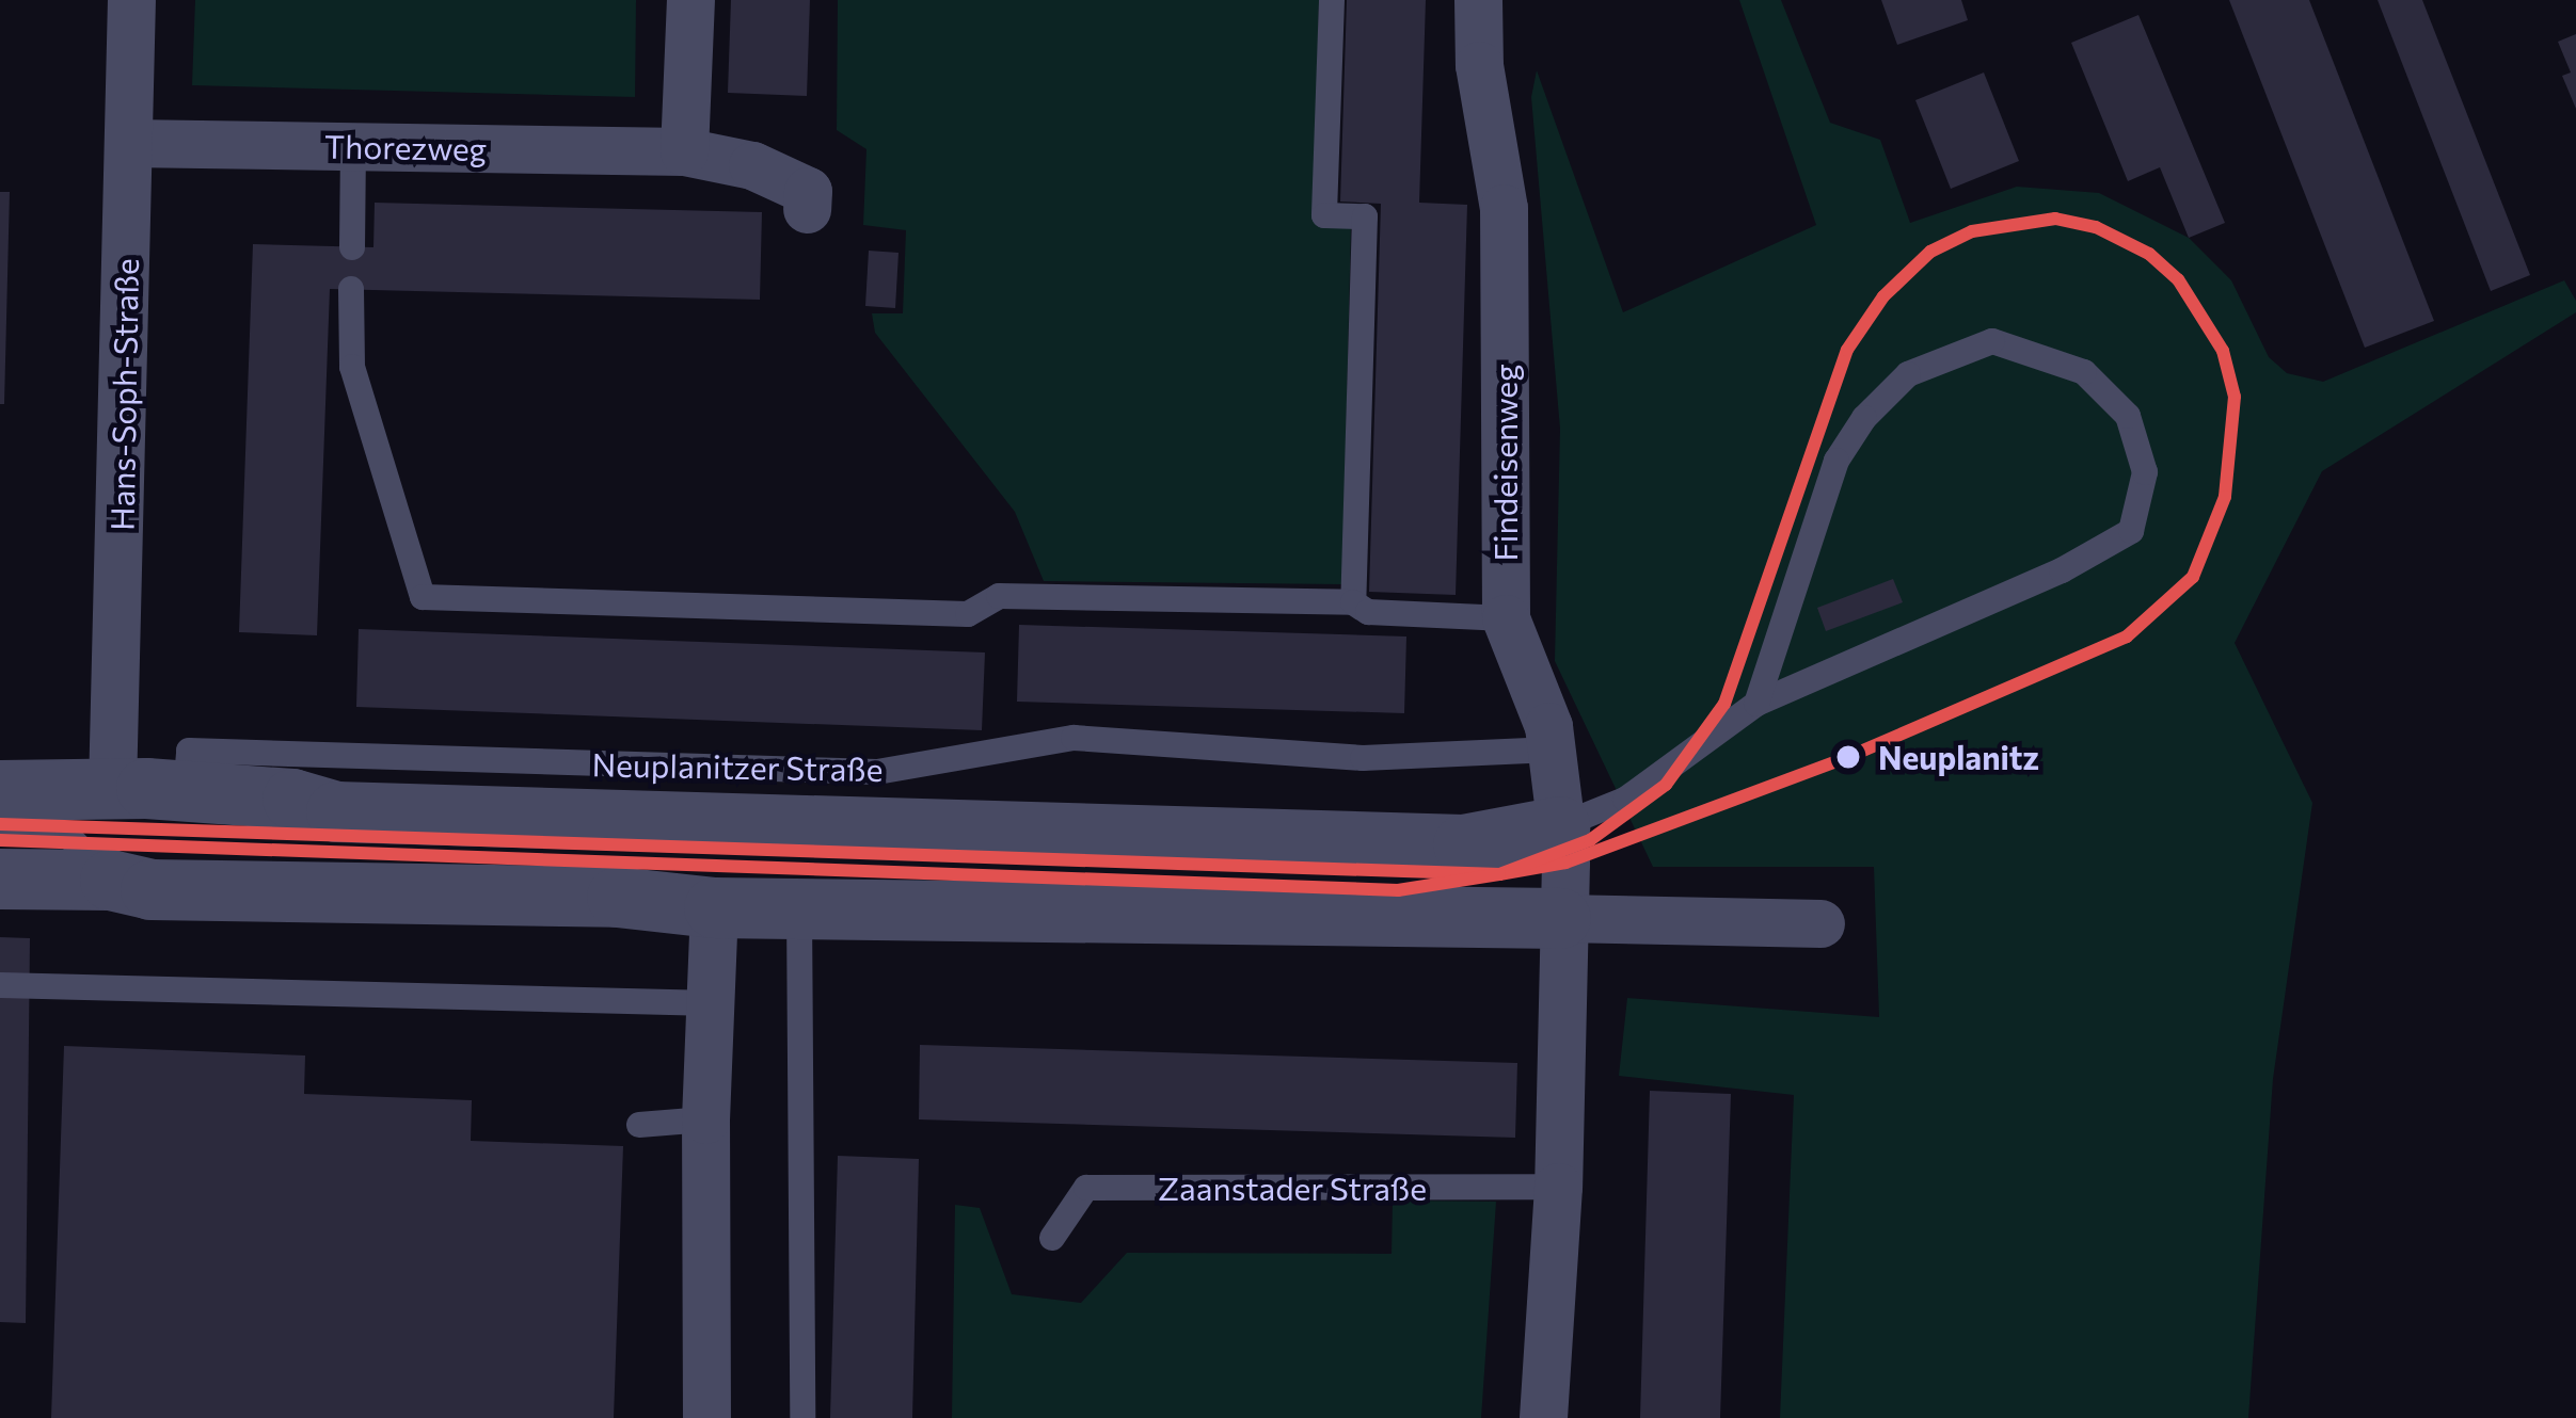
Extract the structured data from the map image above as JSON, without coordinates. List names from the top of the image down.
{
  "streets": {
    "street": [
      "Thorezweg",
      "Hans-Soph-Straße",
      "Findeisenweg",
      "Neuplanitzer Straße"
    ],
    "lane": ["Zaanstader Straße"]
  },
  "crossings": [
    ["Thorezweg", "Hans-Soph-Straße"],
    ["Hans-Soph-Straße", "Neuplanitzer Straße"],
    ["Findeisenweg", "Neuplanitzer Straße"]
  ],
  "places": ["Neuplanitz"]
}
